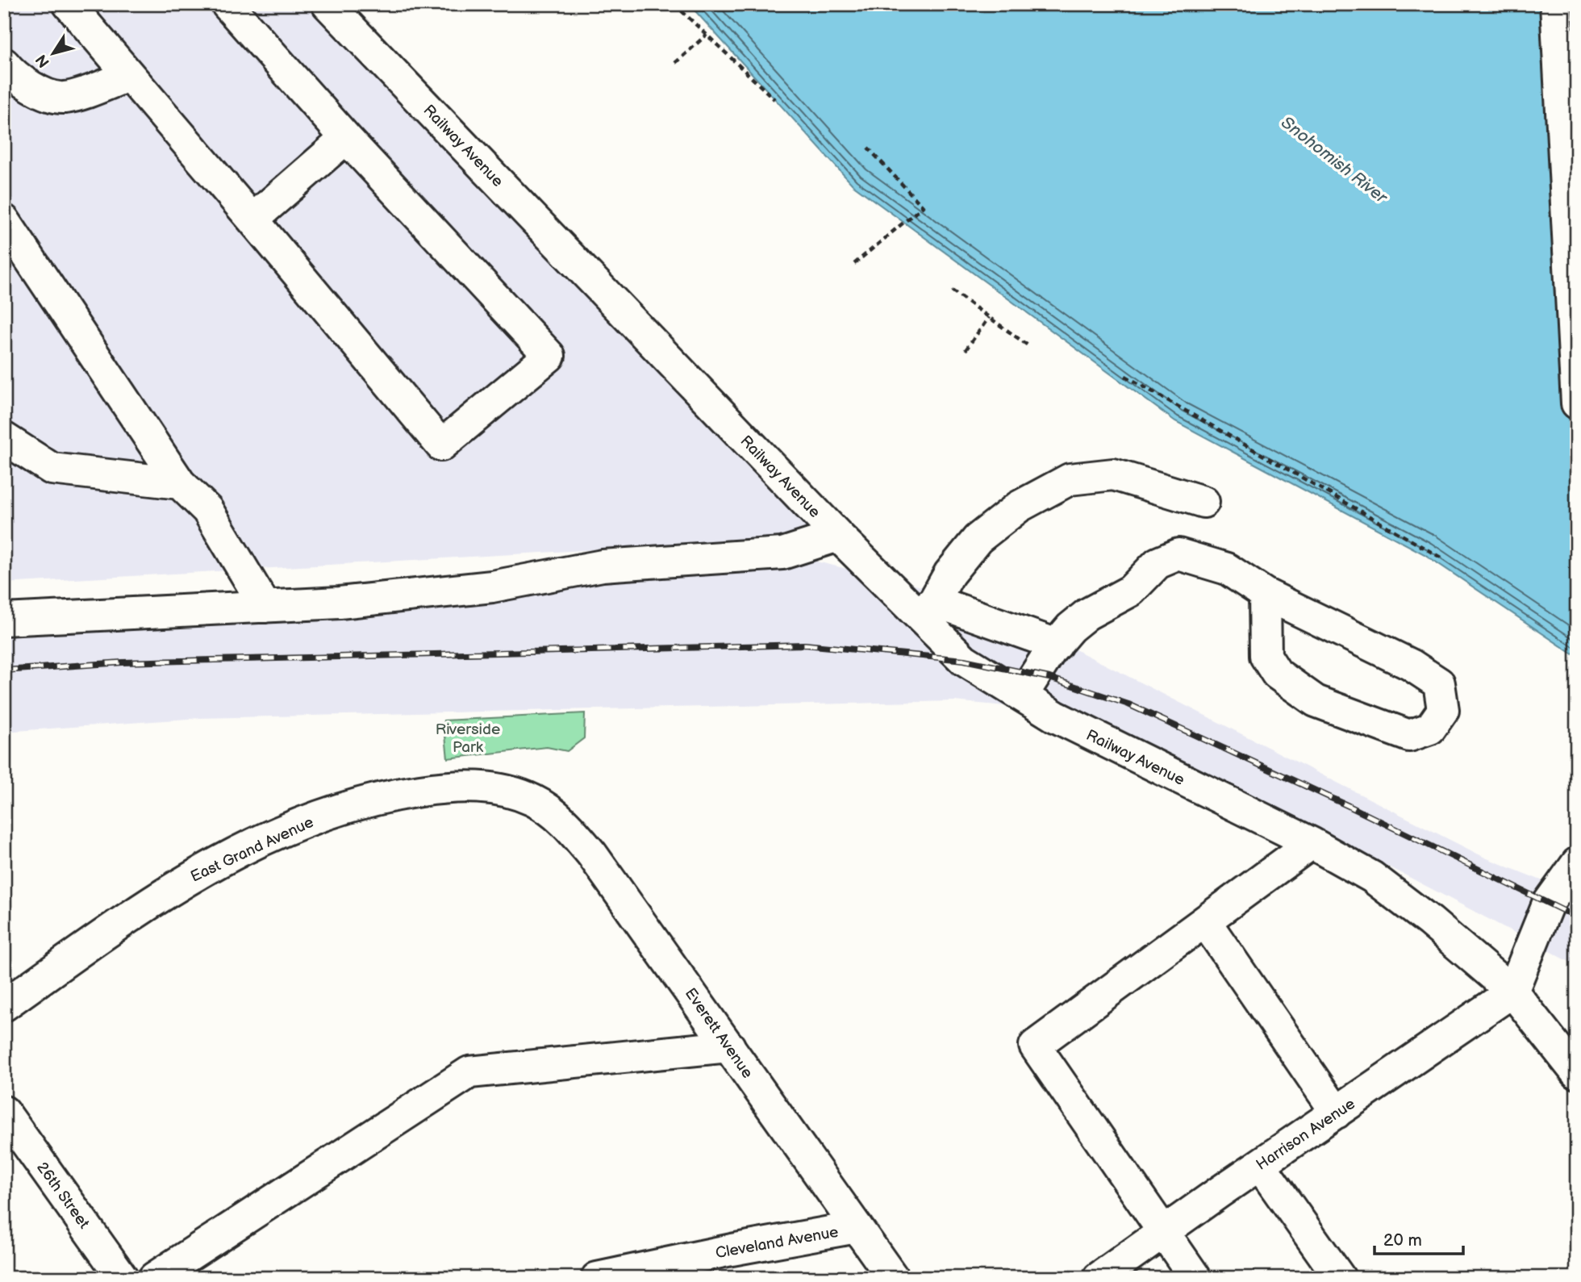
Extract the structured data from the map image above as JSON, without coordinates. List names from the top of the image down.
{
  "streets": {
    "main road": [
      "Railway Avenue",
      "East Grand Avenue",
      "Everett Avenue",
      "Harrison Avenue",
      "26th Street",
      "Cleveland Avenue"
    ]
  },
  "crossings": [
    ["Railway Avenue", "Harrison Avenue"],
    ["East Grand Avenue", "Everett Avenue"],
    ["Everett Avenue", "Cleveland Avenue"]
  ],
  "water": ["Snohomish River"],
  "parks": ["Riverside Park"],
  "scale_bar": "20 m",
  "north": "bottom left"
}
